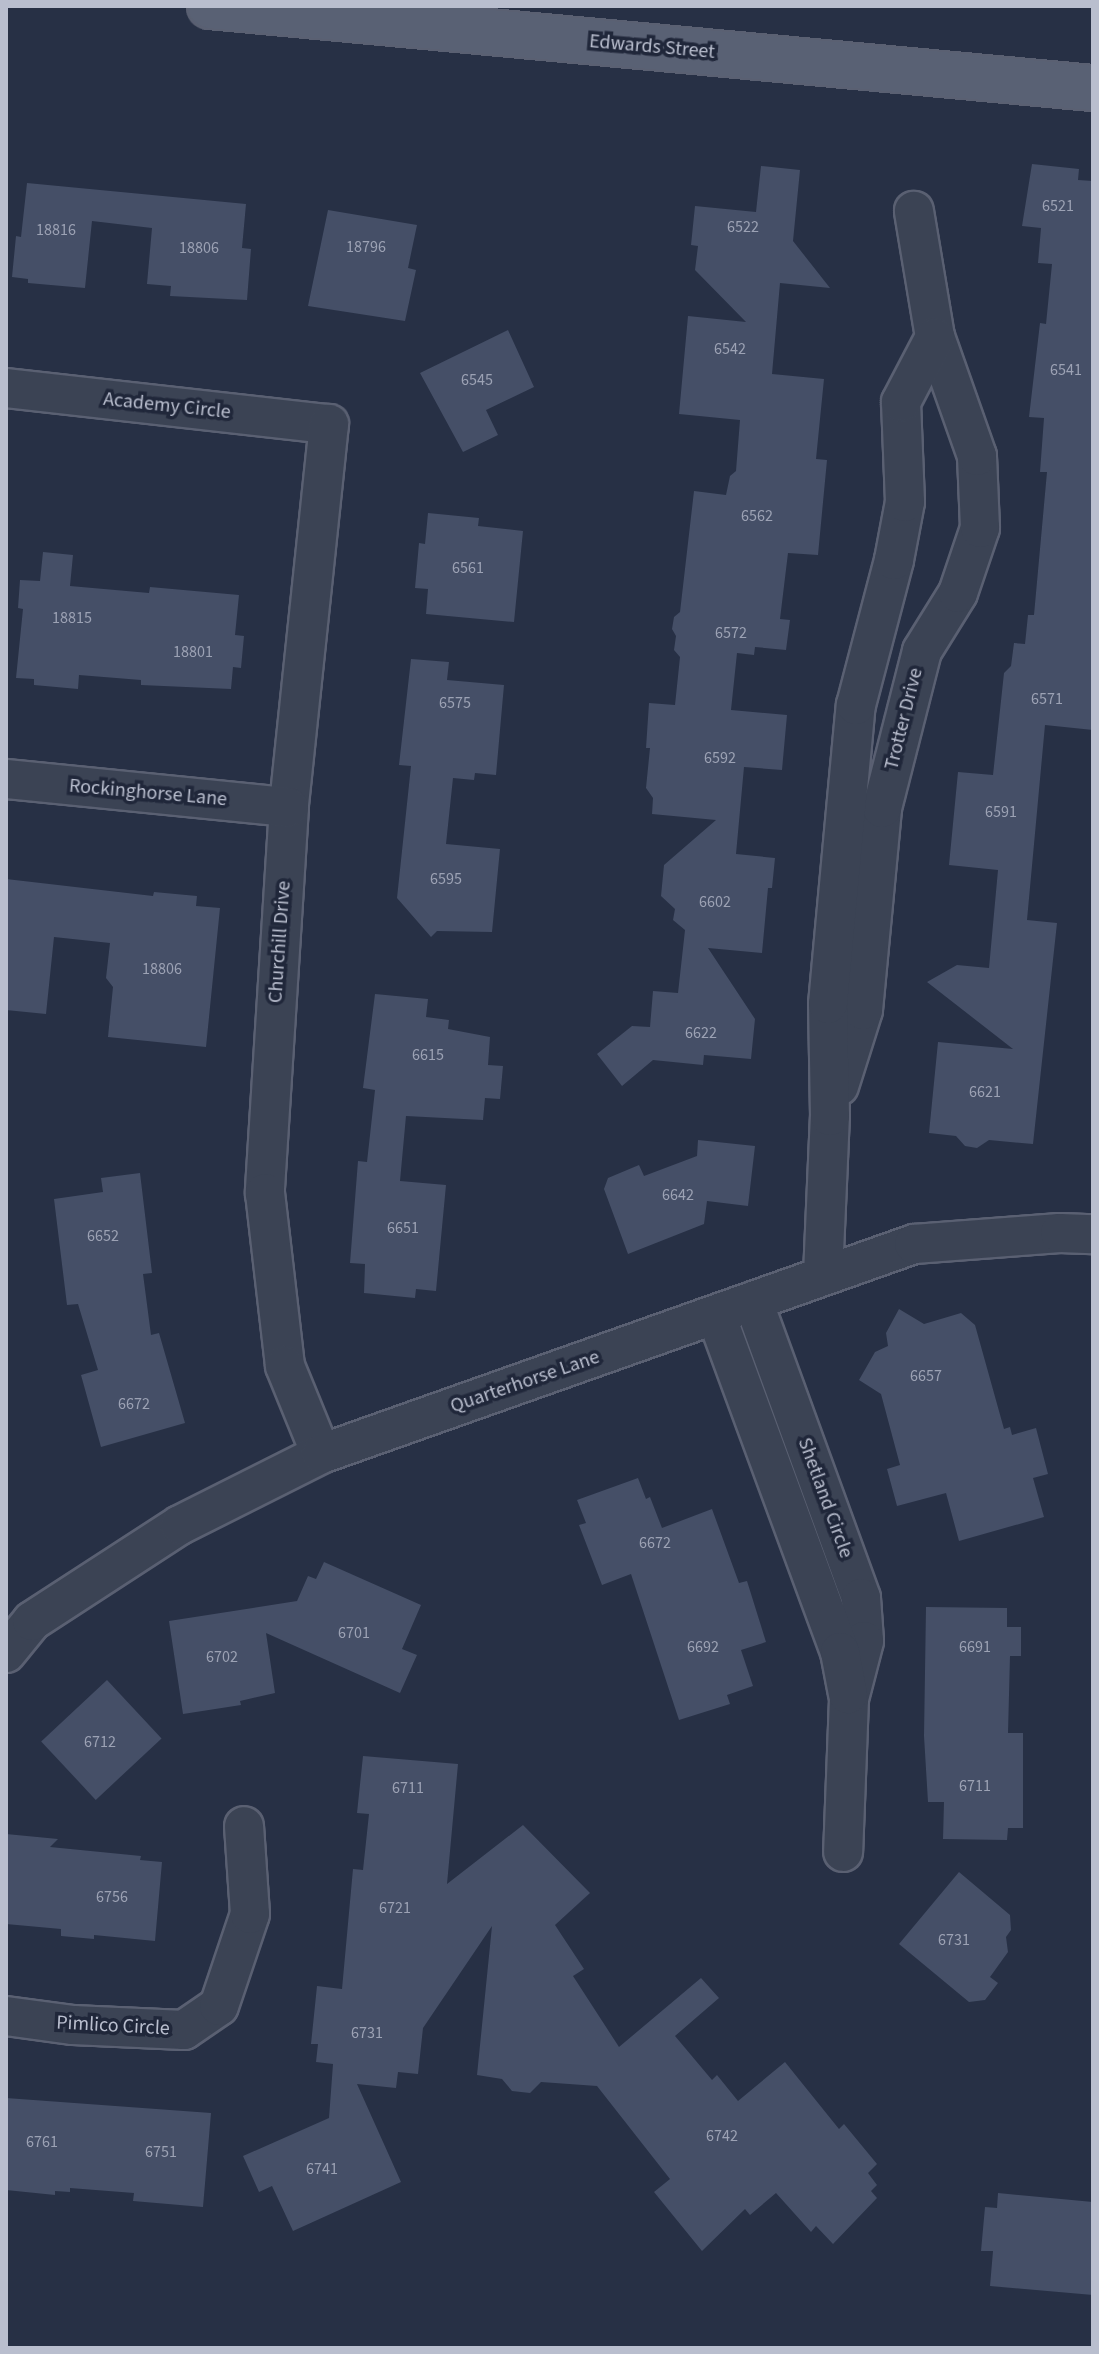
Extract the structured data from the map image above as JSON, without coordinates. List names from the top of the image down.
{
  "streets": {
    "main road": ["Edwards Street"],
    "street": [
      "Academy Circle",
      "Trotter Drive",
      "Rockinghorse Lane",
      "Churchill Drive",
      "Quarterhorse Lane",
      "Shetland Circle",
      "Pimlico Circle"
    ]
  },
  "crossings": [
    ["Academy Circle", "Churchill Drive"],
    ["Trotter Drive", "Quarterhorse Lane"],
    ["Rockinghorse Lane", "Churchill Drive"],
    ["Churchill Drive", "Quarterhorse Lane"],
    ["Quarterhorse Lane", "Shetland Circle"]
  ],
  "house_numbers": [
    "6521",
    "6522",
    "18816",
    "18796",
    "18806",
    "6542",
    "6541",
    "6545",
    "6562",
    "6561",
    "18815",
    "6572",
    "18801",
    "6571",
    "6575",
    "6592",
    "6591",
    "6595",
    "6602",
    "18806",
    "6622",
    "6615",
    "6621",
    "6642",
    "6651",
    "6652",
    "6657",
    "6672",
    "6672",
    "6701",
    "6692",
    "6691",
    "6702",
    "6712",
    "6711",
    "6711",
    "6756",
    "6721",
    "6731",
    "6731",
    "6742",
    "6761",
    "6751",
    "6741"
  ]
}
